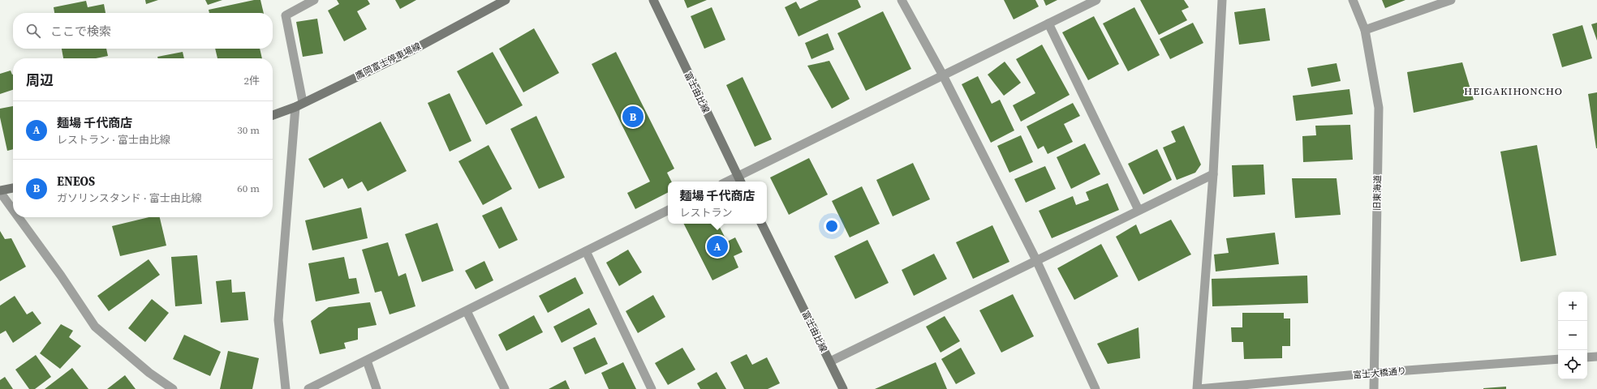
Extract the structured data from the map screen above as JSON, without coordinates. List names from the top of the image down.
{
  "streets": {
    "main road": ["鷹岡富士停車場線", "富士由比線"],
    "street": ["旧東海道", "富士大橋通り"]
  },
  "crossings": [
    ["旧東海道", "富士大橋通り"]
  ],
  "districts": ["HEIGAKIHONCHO"],
  "page": {
    "search": "ここで検索",
    "heading": ["周辺", "2件"],
    "list": [
      {
        "mark": "A",
        "name": "麺場 千代商店",
        "note": "レストラン · 富士由比線",
        "value": "30 m"
      },
      {
        "mark": "B",
        "name": "ENEOS",
        "note": "ガソリンスタンド · 富士由比線",
        "value": "60 m"
      }
    ],
    "pins": ["B", "A"],
    "popup": ["麺場 千代商店", "レストラン"],
    "map_buttons": ["+", "−"]
  }
}
